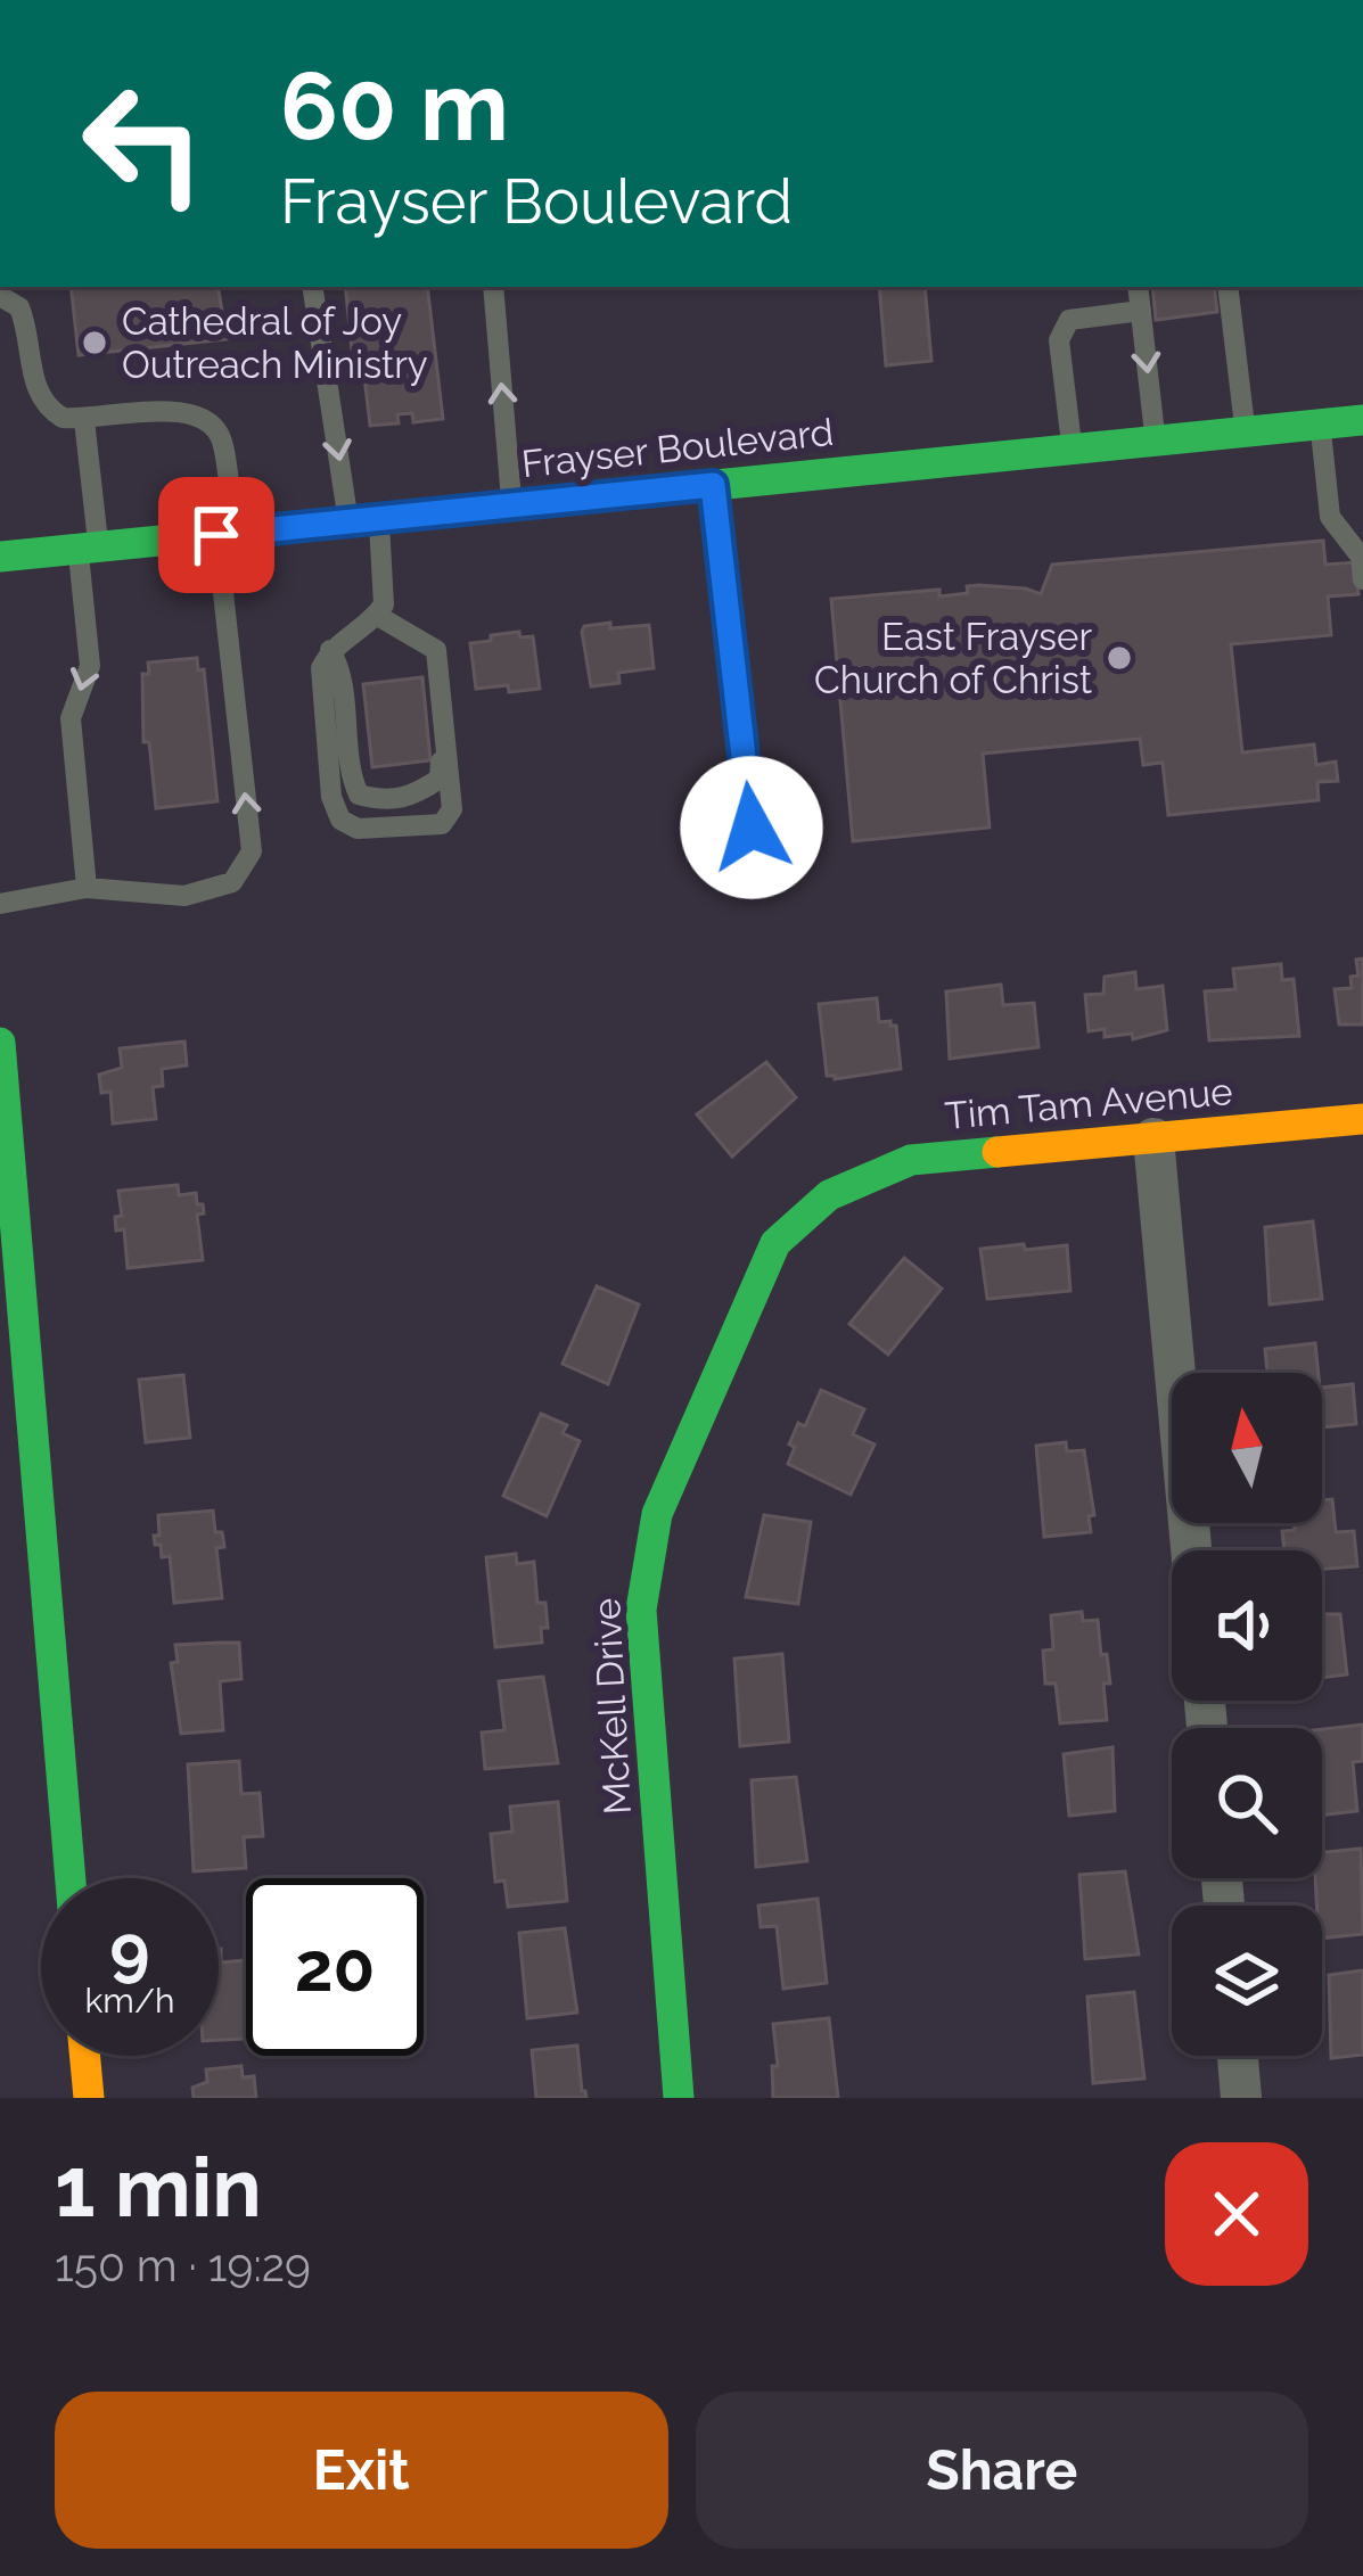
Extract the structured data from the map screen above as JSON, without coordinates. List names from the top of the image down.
{
  "streets": {
    "street": ["Frayser Boulevard", "Tim Tam Avenue", "McKell Drive"]
  },
  "crossings": [
    ["Tim Tam Avenue", "McKell Drive"]
  ],
  "places": ["Cathedral of Joy Outreach Ministry", "East Frayser Church of Christ"],
  "north": "top",
  "page": {
    "turn": ["60 m", "Frayser Boulevard"],
    "speed": "9 km/h",
    "limit": "20",
    "heading": ["1 min", "150 m · 19:29"],
    "buttons": ["Exit", "Share"]
  }
}
